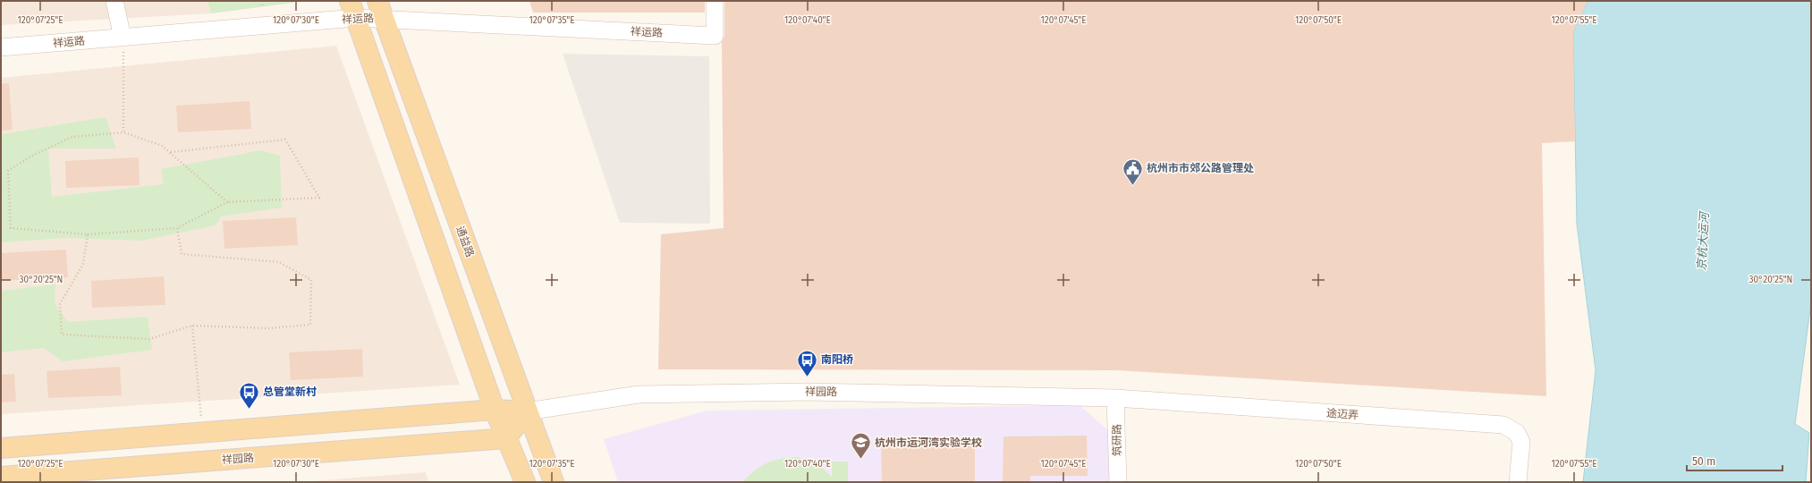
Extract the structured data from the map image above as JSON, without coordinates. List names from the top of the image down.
{
  "streets": {
    "main road": ["通益路", "祥园路"],
    "street": ["祥运路", "途迈弄", "筑研路"]
  },
  "crossings": [
    ["祥运路", "通益路"],
    ["通益路", "祥园路"],
    ["祥园路", "途迈弄"],
    ["祥园路", "筑研路"],
    ["途迈弄", "筑研路"]
  ],
  "water": ["京杭大运河"],
  "places": {
    "public building": ["杭州市市郊公路管理处"],
    "bus stop": ["南阳桥", "总管堂新村"],
    "school or university": ["杭州市运河湾实验学校"]
  },
  "scale_bar": "50 m",
  "coordinates": [
    "120°07'25\"E",
    "120°07'30\"E",
    "120°07'35\"E",
    "120°07'40\"E",
    "120°07'45\"E",
    "120°07'50\"E",
    "120°07'55\"E",
    "30°20'25\"N"
  ]
}
